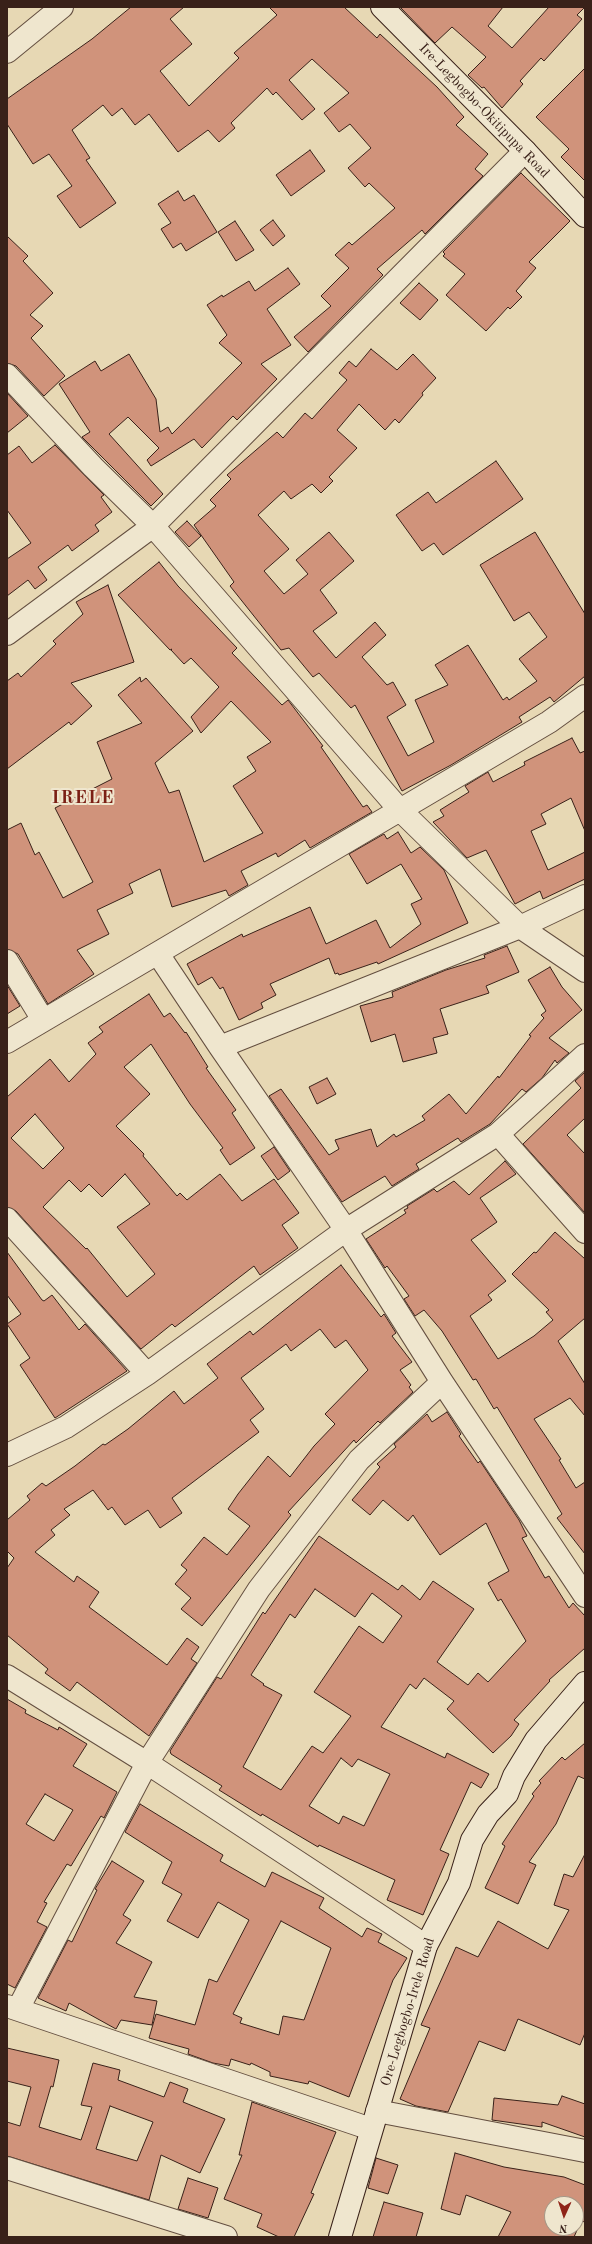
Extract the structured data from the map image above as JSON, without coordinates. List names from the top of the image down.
{
  "streets": {
    "street": ["Ire-Legbogbo-Okitipupa Road", "Ore-Legbogbo-Irele Road"]
  },
  "districts": ["IRELE"],
  "north": "bottom"
}
